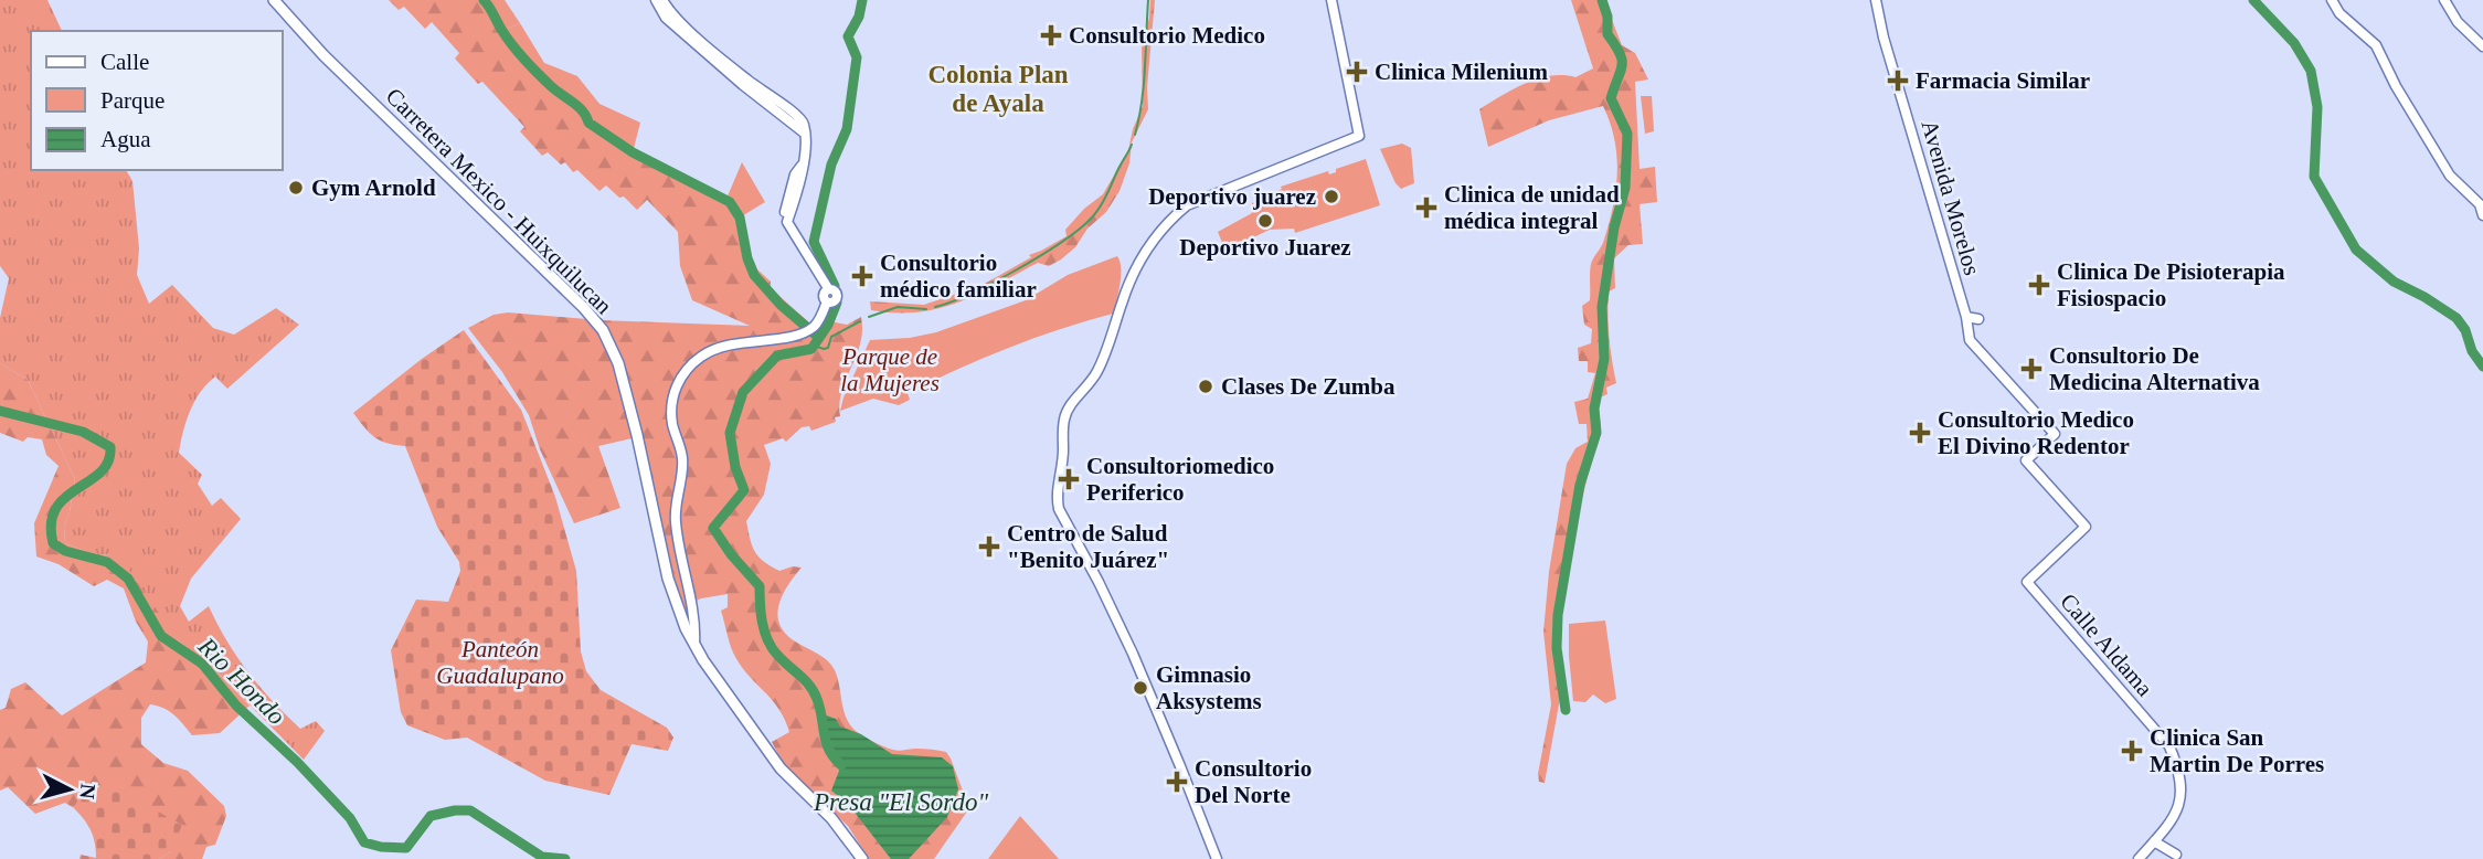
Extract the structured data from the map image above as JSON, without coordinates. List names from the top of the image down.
{
  "streets": {
    "main road": ["Avenida Morelos", "Carretera Mexico - Huixquilucan", "Calle Aldama"]
  },
  "crossings": [
    ["Avenida Morelos", "Calle Aldama"]
  ],
  "districts": ["Colonia Plan de Ayala"],
  "water": ["Rio Hondo", "Presa \"El Sordo\""],
  "parks": ["Parque de la Mujeres", "Panteón Guadalupano"],
  "places": {
    "health": [
      "Consultorio Medico",
      "Clinica Milenium",
      "Farmacia Similar",
      "Clinica de unidad médica integral",
      "Consultorio médico familiar",
      "Clinica De Pisioterapia Fisiospacio",
      "Consultorio De Medicina Alternativa",
      "Consultorio Medico El Divino Redentor",
      "Consultoriomedico Periferico",
      "Centro de Salud \"Benito Juárez\"",
      "Clinica San Martin De Porres",
      "Consultorio Del Norte"
    ],
    "other": [
      "Gym Arnold",
      "Deportivo juarez",
      "Deportivo Juarez",
      "Clases De Zumba",
      "Gimnasio Aksystems"
    ]
  },
  "legend": ["Calle", "Parque", "Agua"],
  "north": "right"
}
